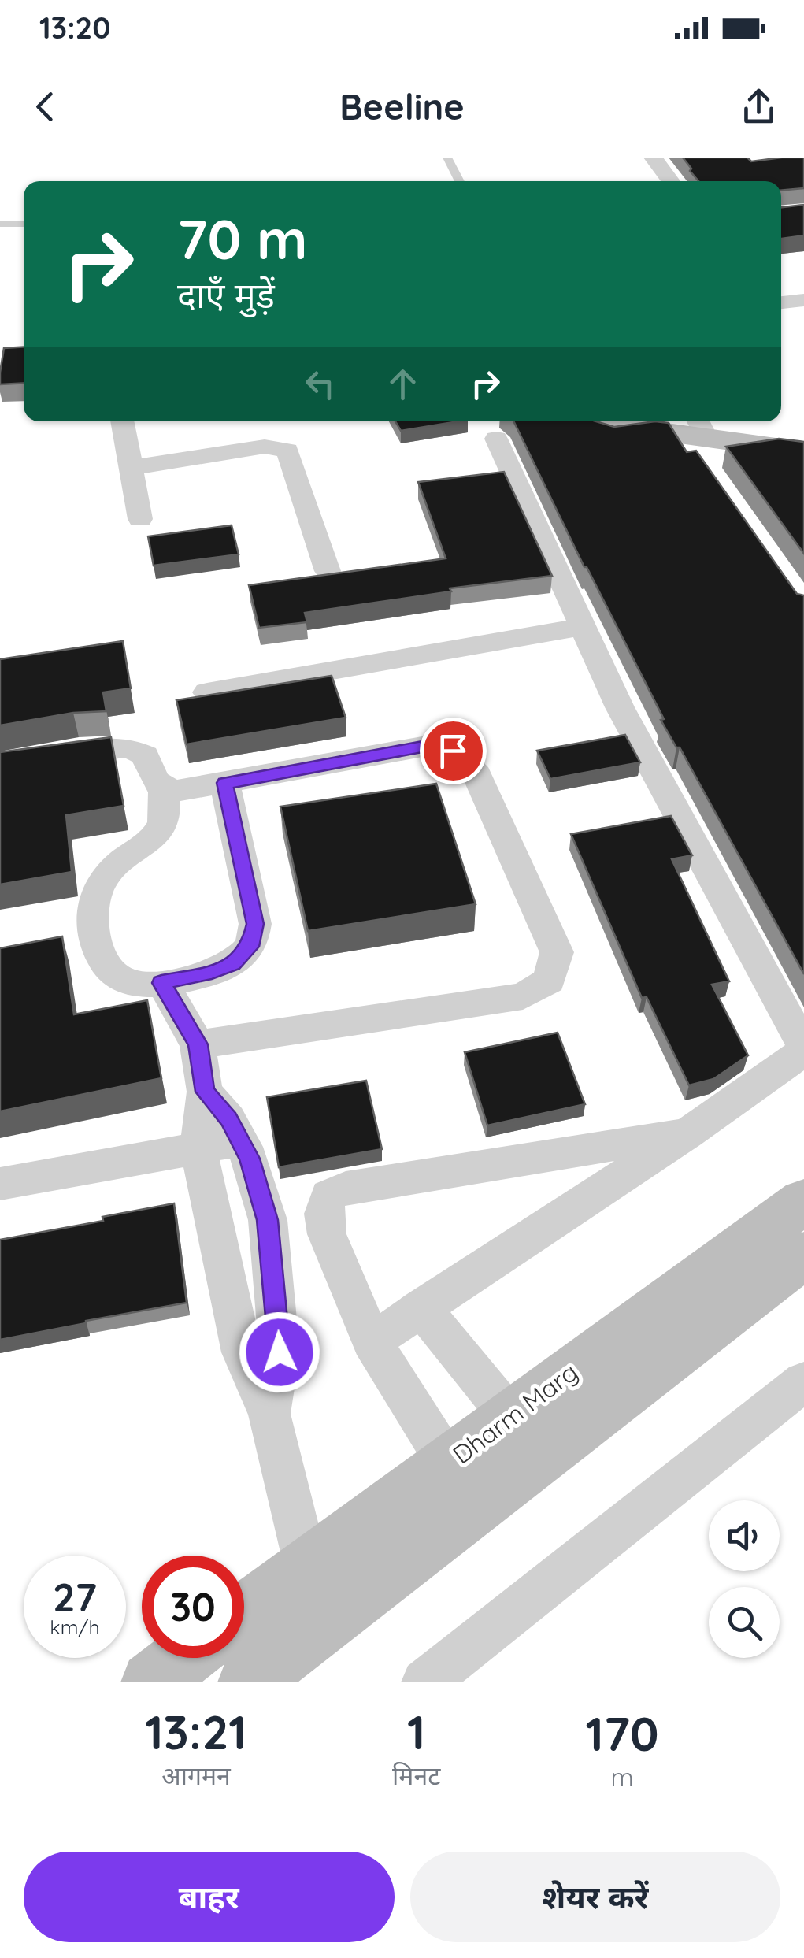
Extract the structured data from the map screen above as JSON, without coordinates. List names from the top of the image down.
{
  "streets": {
    "main road": ["Dharm Marg"]
  },
  "page": {
    "status": "13:20",
    "header": "Beeline",
    "turn": ["70 m", "दाएँ मुड़ें"],
    "speed": "27 km/h",
    "limit": "30",
    "eta": [
      "13:21",
      "आगमन",
      "1",
      "मिनट",
      "170",
      "m"
    ],
    "buttons": ["बाहर", "शेयर करें"]
  }
}
